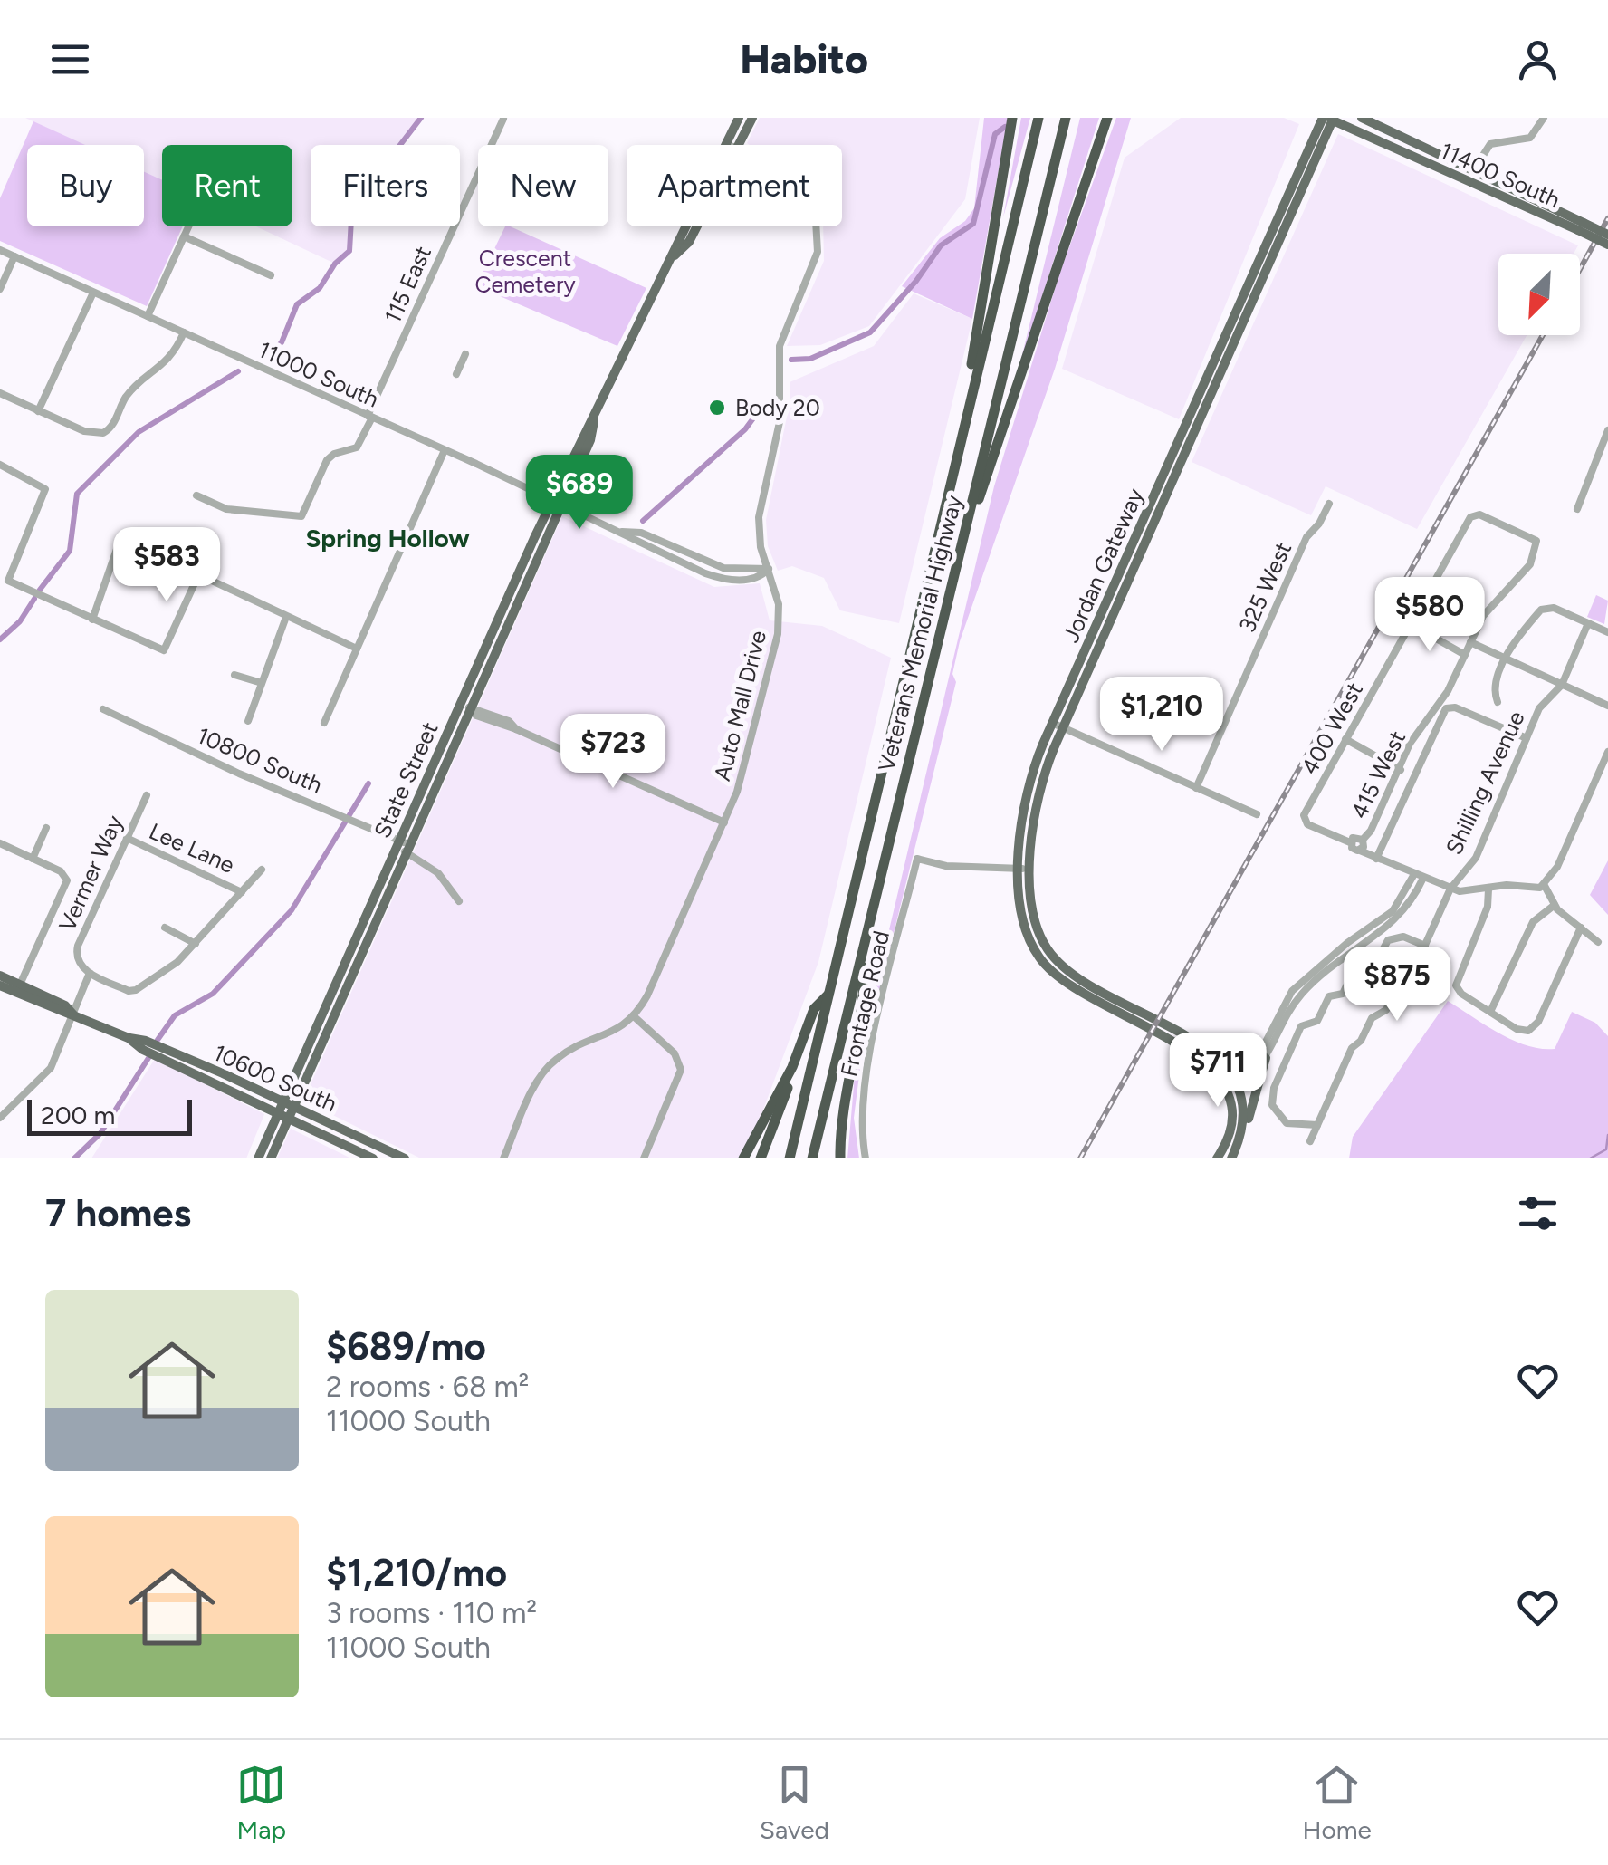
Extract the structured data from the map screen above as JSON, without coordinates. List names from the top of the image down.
{
  "streets": {
    "highway": ["Veterans Memorial Highway"],
    "main road": [
      "11400 South",
      "Jordan Gateway",
      "State Street",
      "10600 South"
    ],
    "street": [
      "115 East",
      "11000 South",
      "325 West",
      "Auto Mall Drive",
      "400 West",
      "10800 South",
      "415 West",
      "Shilling Avenue",
      "Lee Lane",
      "Vermer Way",
      "Frontage Road"
    ]
  },
  "crossings": [
    ["11400 South", "Jordan Gateway"],
    ["115 East", "11000 South"],
    ["11000 South", "Auto Mall Drive"],
    ["11000 South", "State Street"],
    ["Jordan Gateway", "Frontage Road"],
    ["400 West", "415 West"],
    ["10800 South", "State Street"],
    ["State Street", "10600 South"],
    ["Lee Lane", "Vermer Way"],
    ["Vermer Way", "10600 South"]
  ],
  "districts": ["Spring Hollow"],
  "parks": ["Crescent Cemetery"],
  "places": ["Body 20"],
  "scale_bar": "200 m",
  "north": "bottom left",
  "page": {
    "header": "Habito",
    "chip": [
      "Buy",
      "Rent",
      "Filters",
      "New",
      "Apartment"
    ],
    "price": [
      "$689",
      "$583",
      "$580",
      "$1,210",
      "$723",
      "$875",
      "$711"
    ],
    "scale": "200 m",
    "heading": "7 homes",
    "list": [
      {
        "name": "$689/mo",
        "note": "2 rooms · 68 m² · 11000 South"
      },
      {
        "name": "$1,210/mo",
        "note": "3 rooms · 110 m² · 11000 South"
      }
    ],
    "tabs": ["Map", "Saved", "Home"]
  }
}
